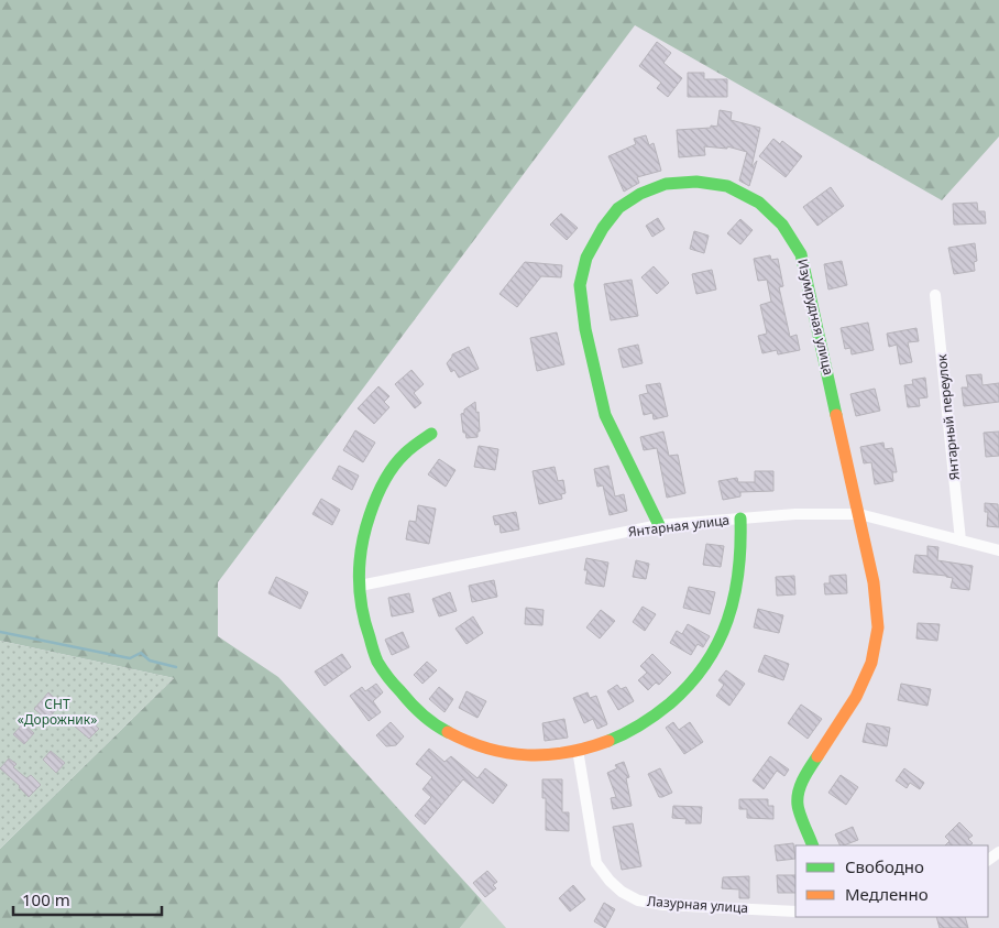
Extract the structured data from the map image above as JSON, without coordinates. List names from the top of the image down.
{
  "streets": {
    "street": [
      "Изумрудная улица",
      "Янтарный переулок",
      "Янтарная улица",
      "Лазурная улица"
    ]
  },
  "crossings": [
    ["Изумрудная улица", "Янтарная улица"],
    ["Янтарный переулок", "Янтарная улица"]
  ],
  "parks": ["СНТ «Дорожник»"],
  "legend": ["Свободно", "Медленно"],
  "scale_bar": "100 m"
}
